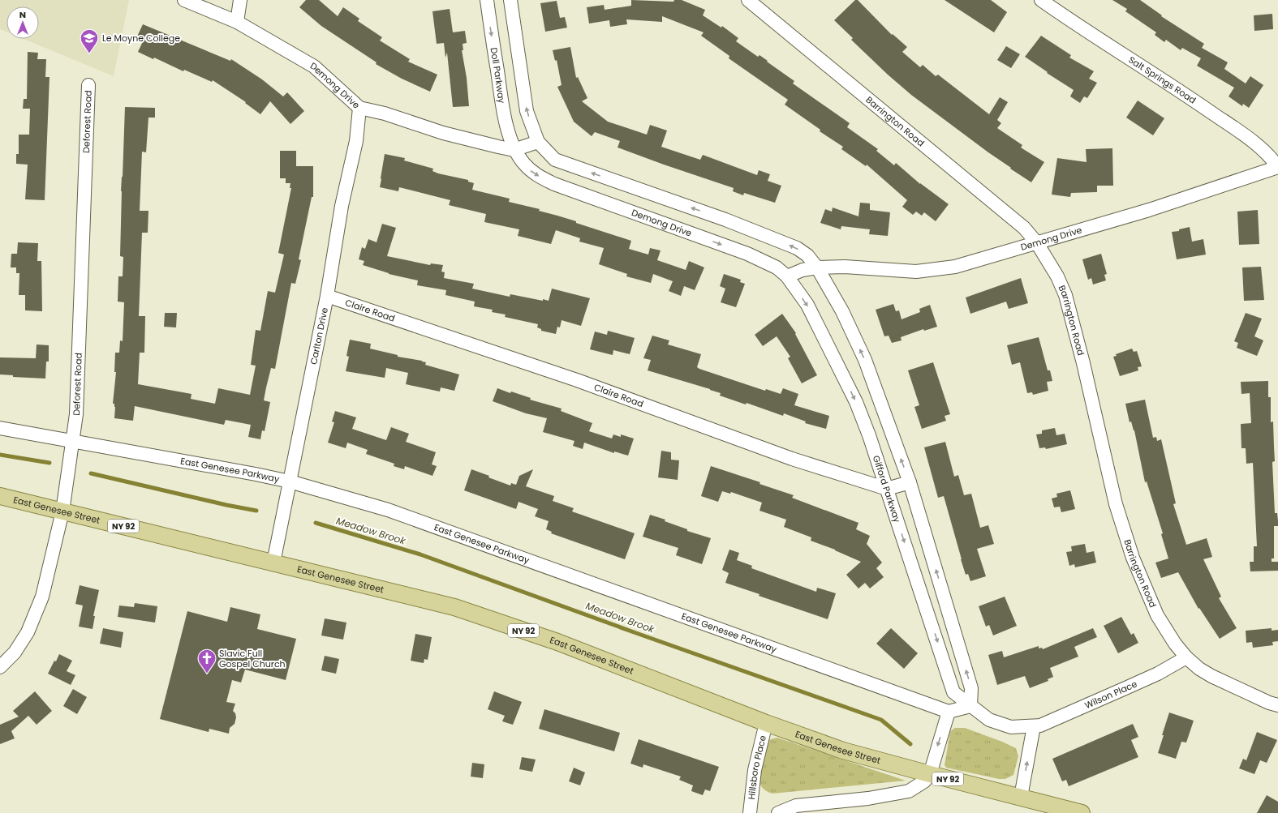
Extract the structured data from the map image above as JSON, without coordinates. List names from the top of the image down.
{
  "streets": {
    "main road": ["East Genesee Street", "NY 92"],
    "street": [
      "Doll Parkway",
      "Salt Springs Road",
      "Demong Drive",
      "Deforest Road",
      "Barrington Road",
      "Claire Road",
      "Carlton Drive",
      "East Genesee Parkway",
      "Gifford Parkway",
      "Wilson Place",
      "Hillsboro Place"
    ]
  },
  "crossings": [
    ["Doll Parkway", "Demong Drive"],
    ["Salt Springs Road", "Demong Drive"],
    ["Demong Drive", "Barrington Road"],
    ["Demong Drive", "Carlton Drive"],
    ["Demong Drive", "Gifford Parkway"],
    ["Deforest Road", "East Genesee Parkway"],
    ["Deforest Road", "East Genesee Street"],
    ["Barrington Road", "Wilson Place"],
    ["Claire Road", "Carlton Drive"],
    ["Claire Road", "Gifford Parkway"],
    ["Carlton Drive", "East Genesee Parkway"],
    ["Carlton Drive", "East Genesee Street"],
    ["Gifford Parkway", "Wilson Place"],
    ["East Genesee Street", "Hillsboro Place"]
  ],
  "water": ["Meadow Brook"],
  "places": {
    "school or university": ["Le Moyne College"],
    "church": ["Slavic Full Gospel Church"]
  },
  "north": "top"
}
